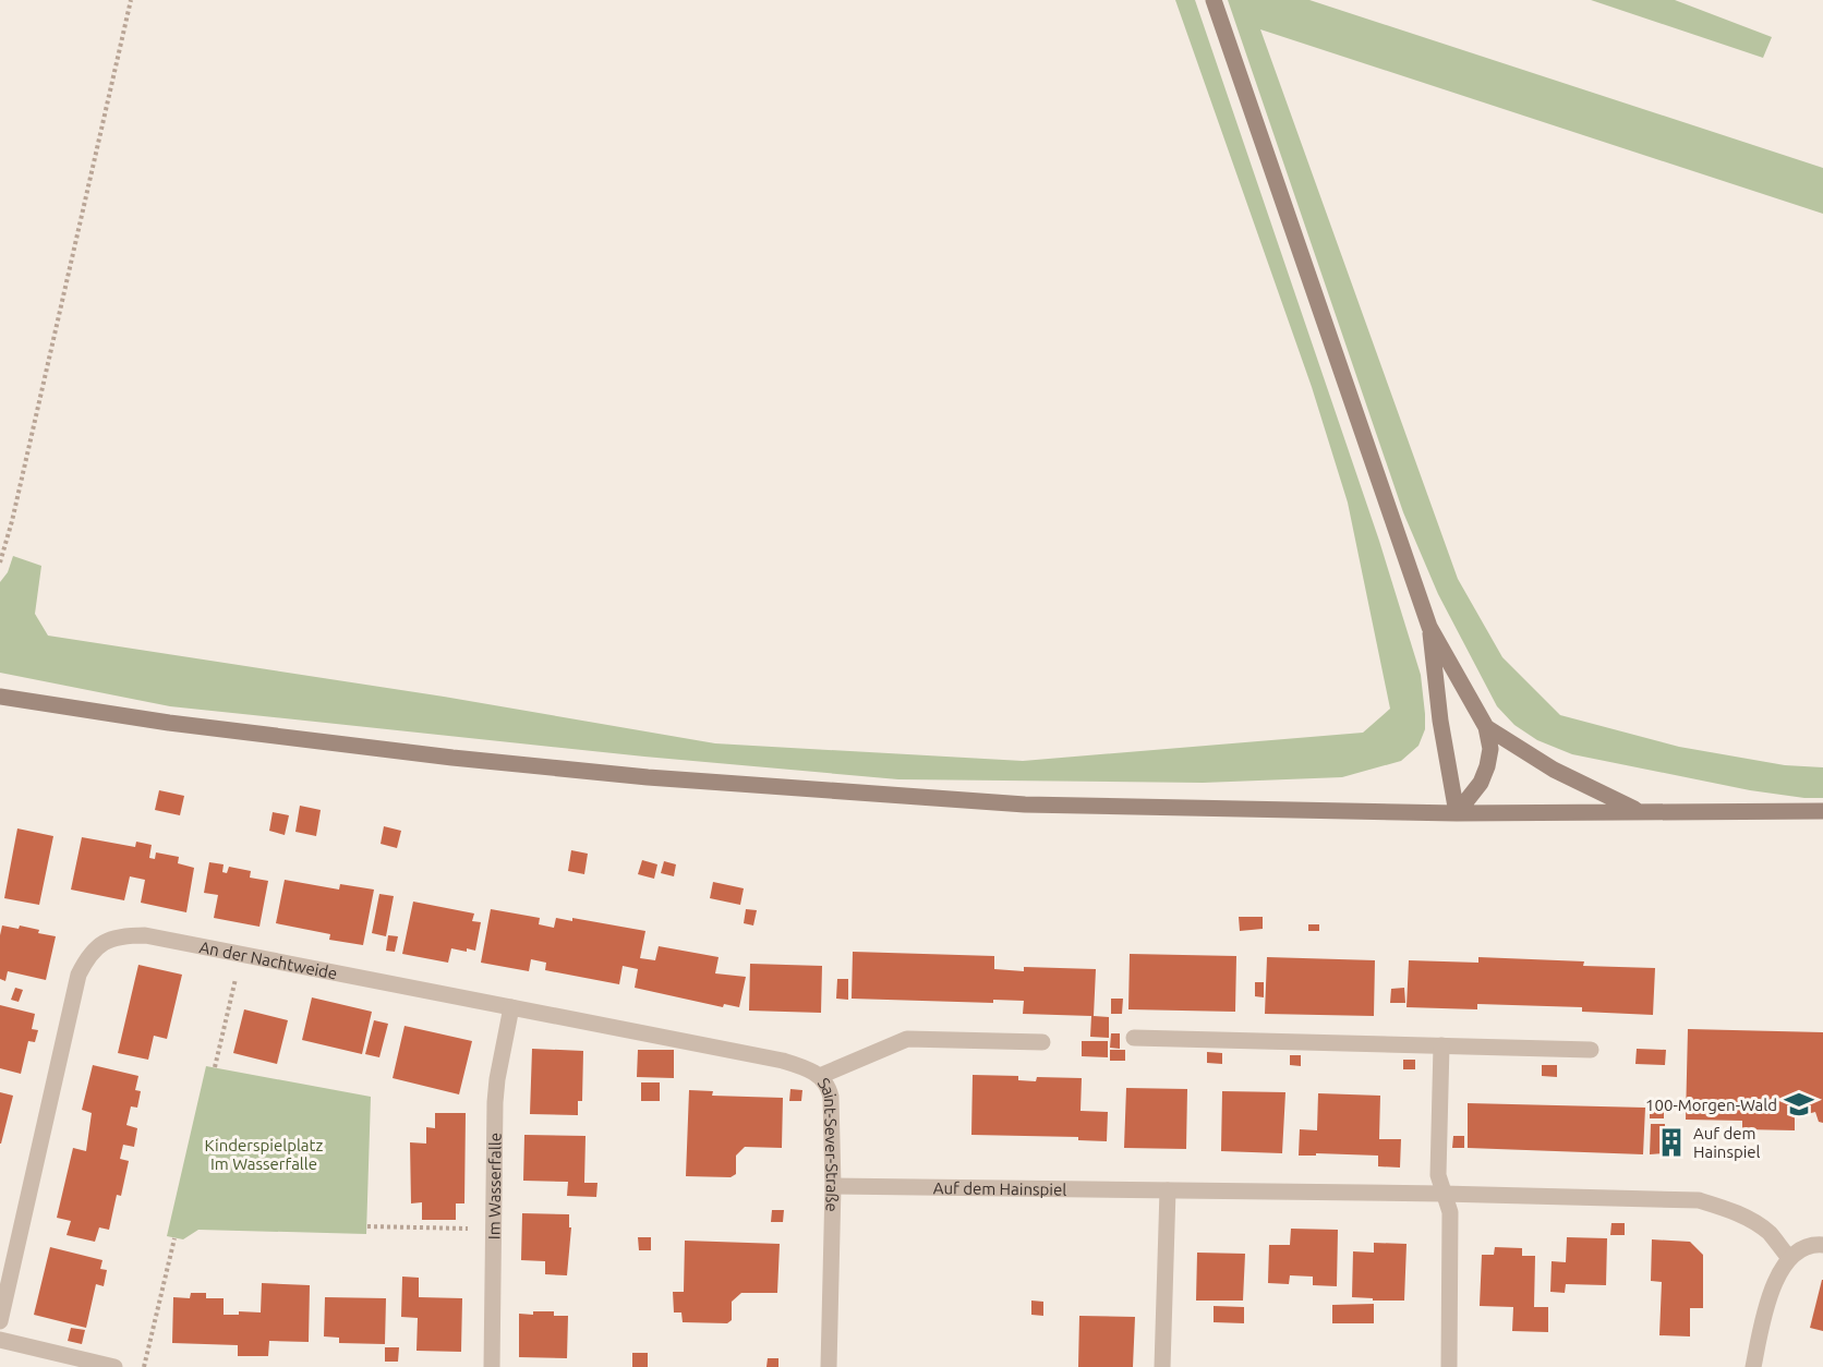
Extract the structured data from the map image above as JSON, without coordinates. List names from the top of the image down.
{
  "streets": {
    "street": [
      "An der Nachtweide",
      "Saint-Sever-Straße",
      "Im Wasserfalle",
      "Auf dem Hainspiel"
    ]
  },
  "crossings": [
    ["An der Nachtweide", "Saint-Sever-Straße"],
    ["An der Nachtweide", "Im Wasserfalle"],
    ["Saint-Sever-Straße", "Auf dem Hainspiel"]
  ],
  "parks": ["Kinderspielplatz Im Wasserfalle"],
  "places": {
    "school or university": ["100-Morgen-Wald"],
    "building": ["Auf dem Hainspiel"]
  }
}
